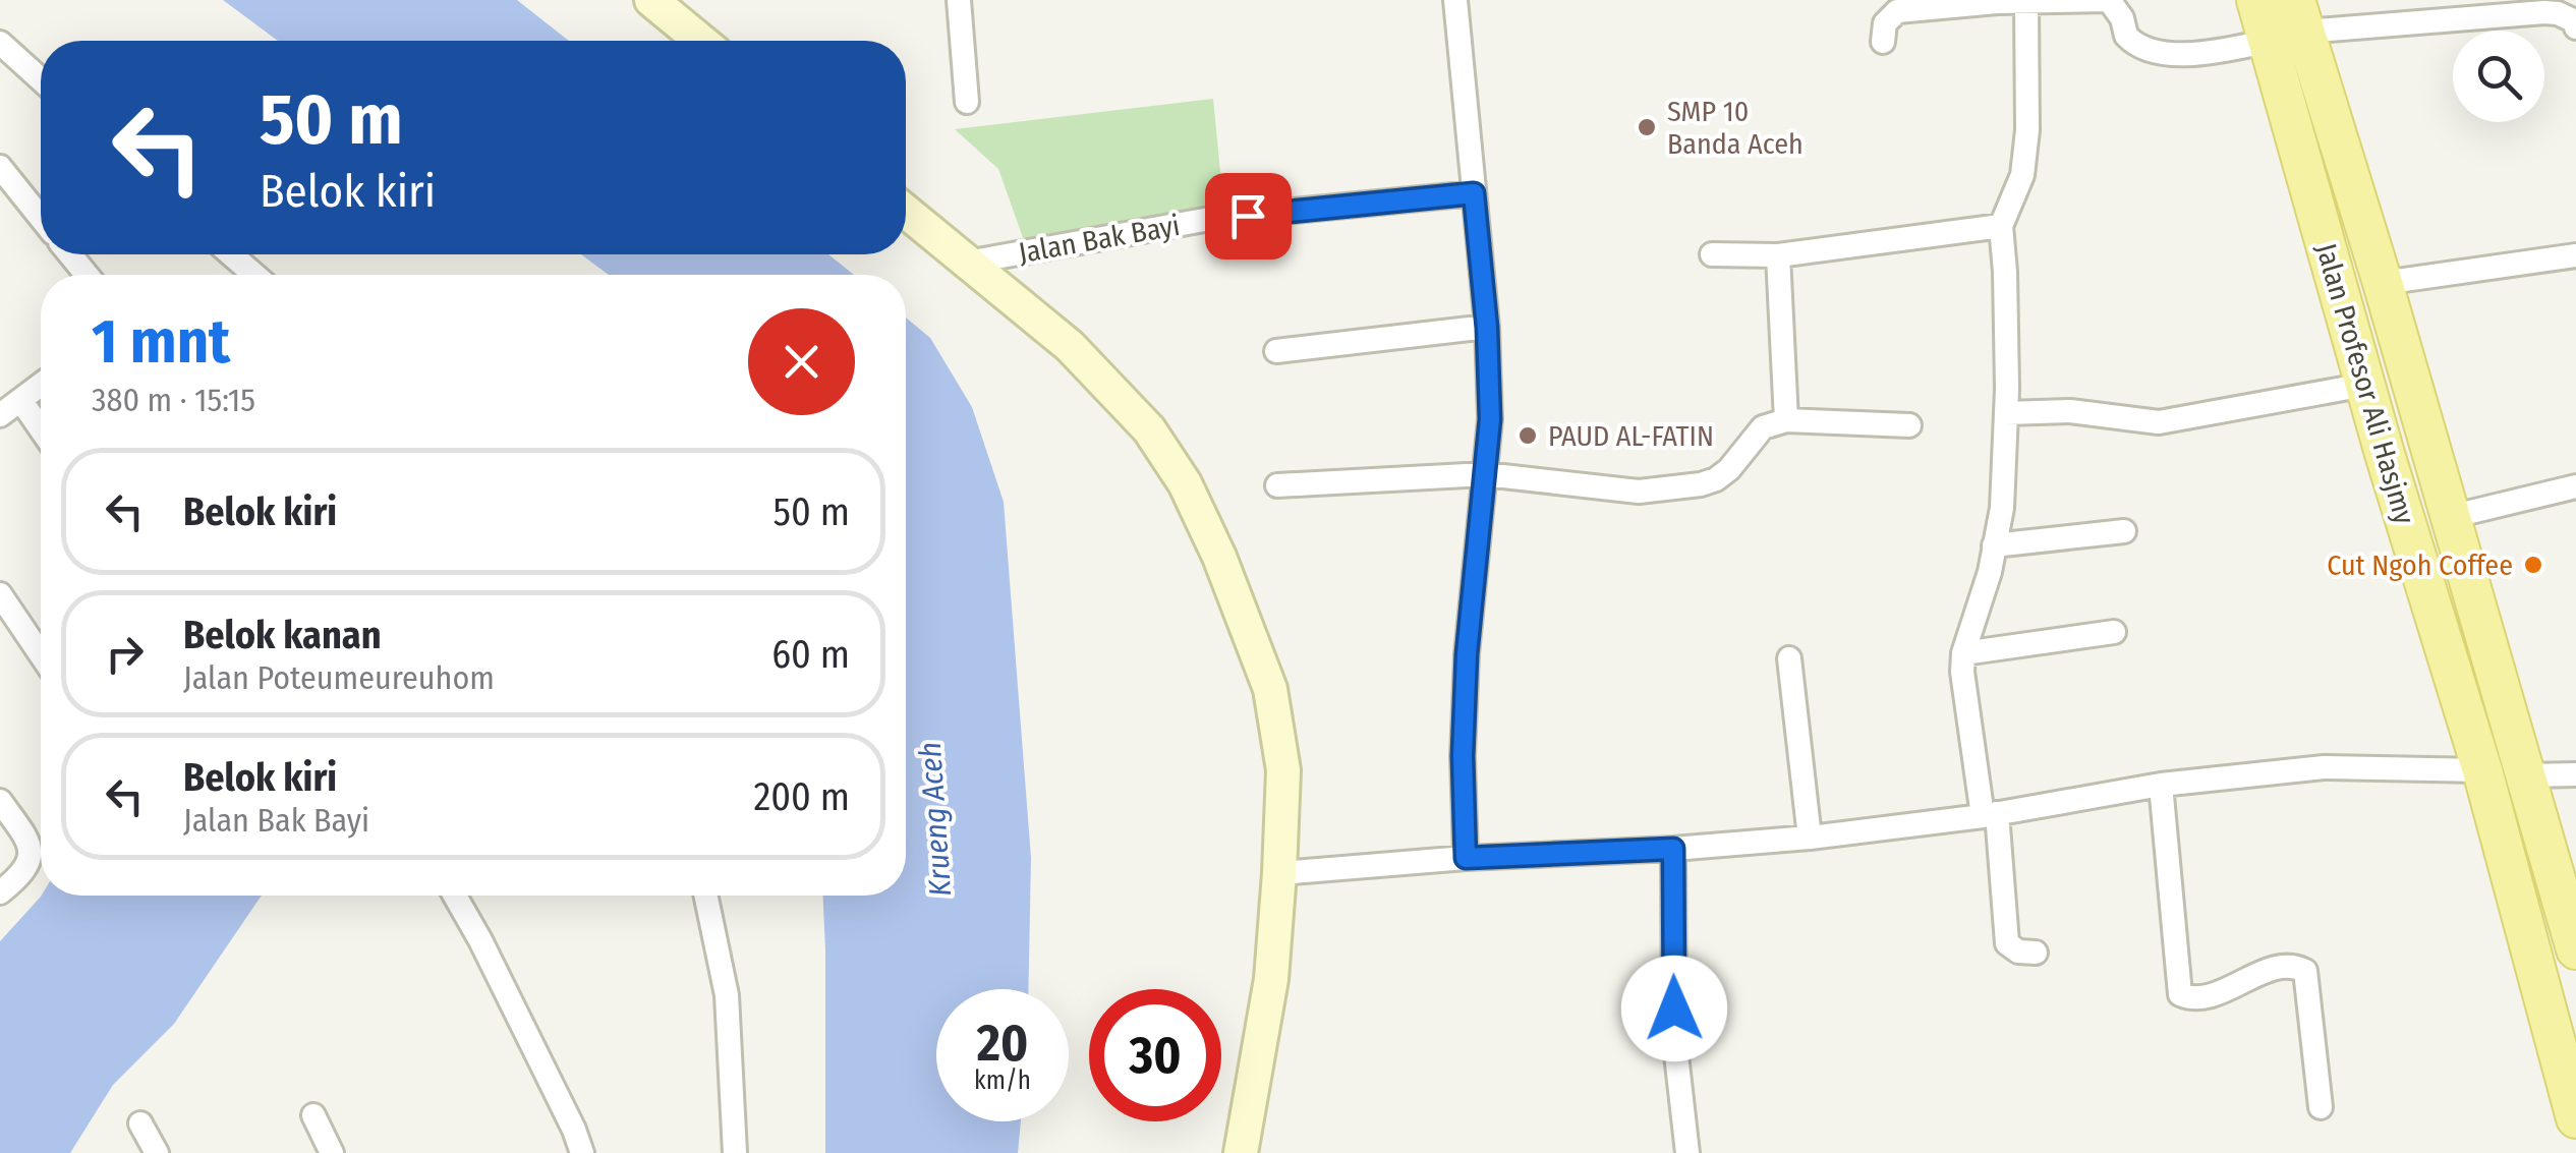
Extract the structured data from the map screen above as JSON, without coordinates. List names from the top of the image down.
{
  "streets": {
    "main road": ["Jalan Profesor Ali Hasjmy"],
    "street": ["Jalan Bak Bayi"]
  },
  "water": ["Krueng Aceh"],
  "places": ["SMP 10 Banda Aceh", "PAUD AL-FATIN", "Cut Ngoh Coffee"],
  "page": {
    "turn": ["50 m", "Belok kiri"],
    "heading": ["1 mnt", "380 m · 15:15"],
    "list": [
      {
        "name": "Belok kiri",
        "value": "50 m"
      },
      {
        "name": "Belok kanan",
        "note": "Jalan Poteumeureuhom",
        "value": "60 m"
      },
      {
        "name": "Belok kiri",
        "note": "Jalan Bak Bayi",
        "value": "200 m"
      }
    ],
    "speed": "20 km/h",
    "limit": "30"
  }
}
